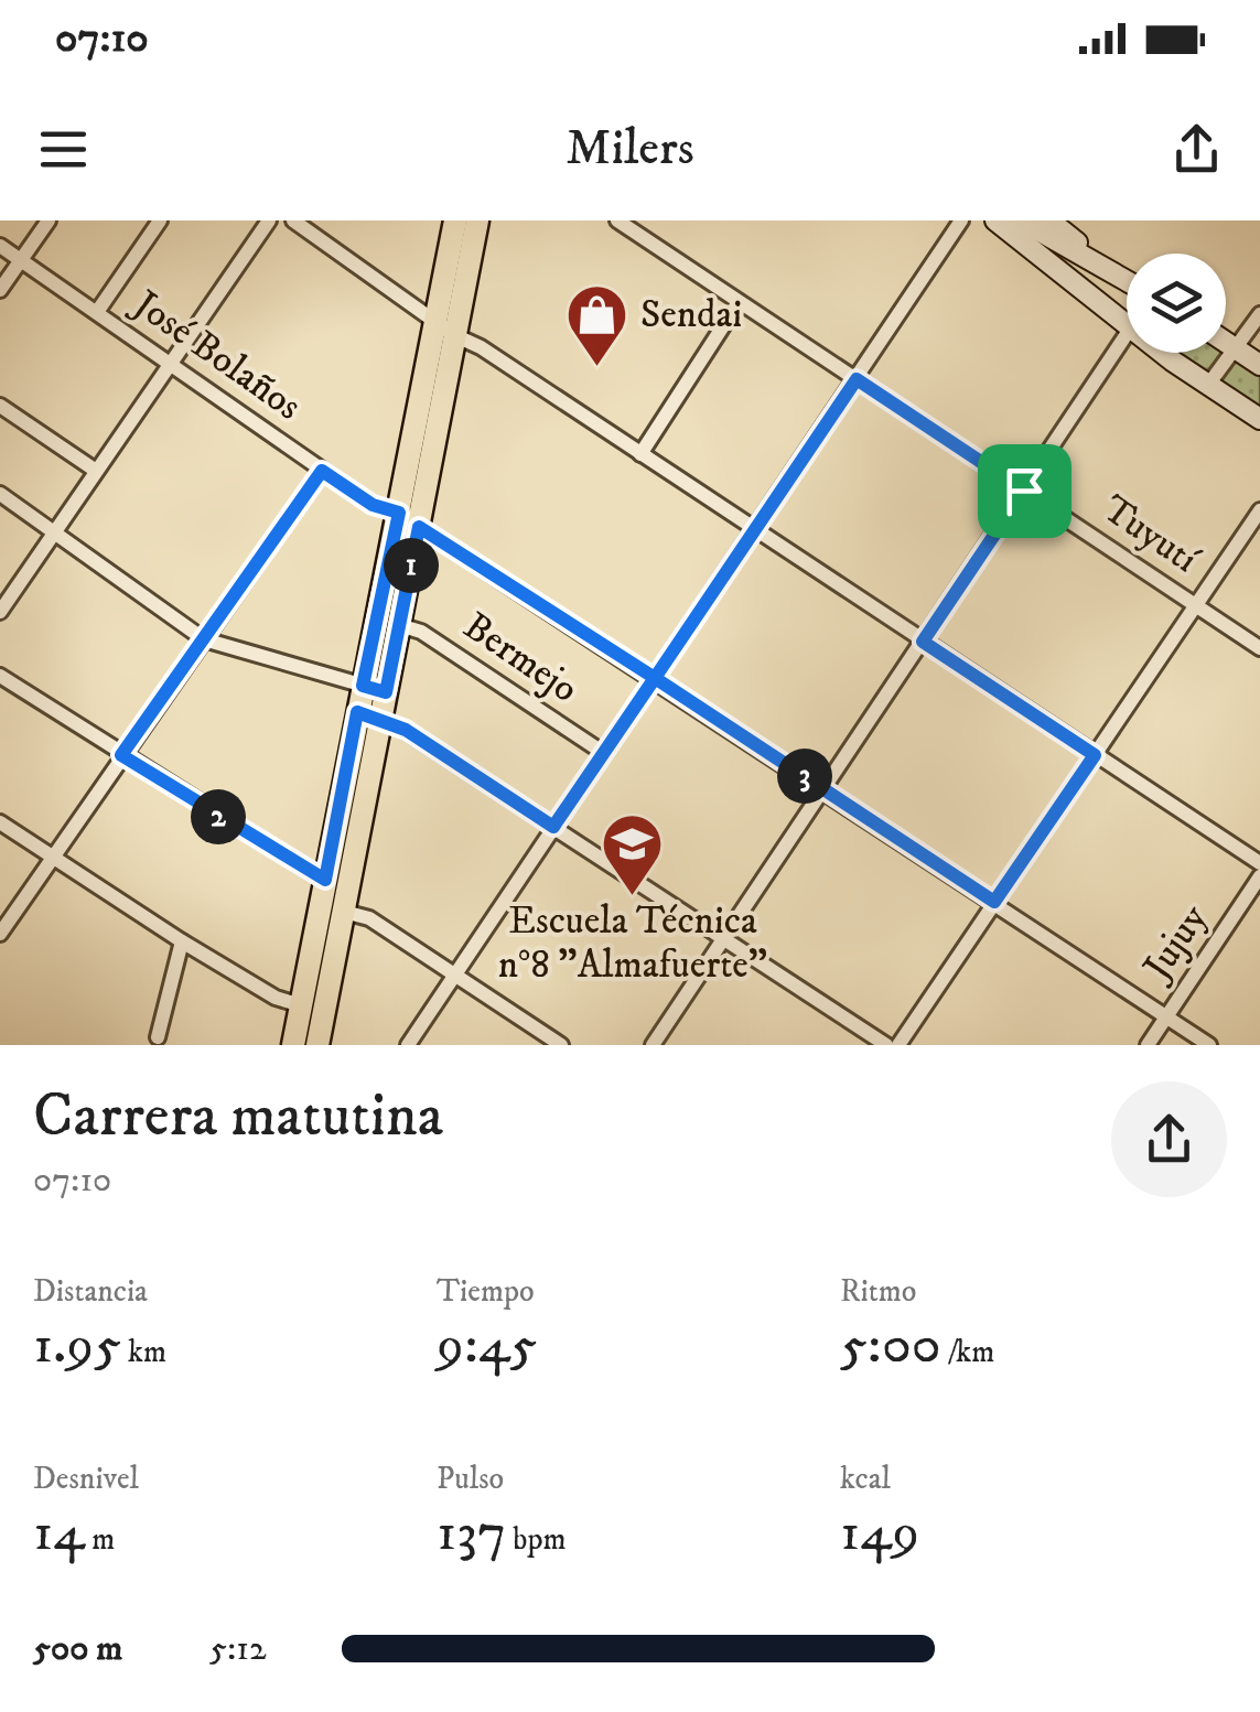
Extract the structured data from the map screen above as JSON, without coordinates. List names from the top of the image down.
{
  "streets": {
    "street": [
      "José Bolaños",
      "Tuyutí",
      "Bermejo",
      "Jujuy"
    ]
  },
  "places": {
    "shop": ["Sendai"],
    "school or university": ["Escuela Técnica n°8 \"Almafuerte\""]
  },
  "page": {
    "status": "07:10",
    "header": "Milers",
    "pins": ["1", "3", "2"],
    "heading": ["Carrera matutina", "07:10"],
    "stats": [
      ["Distancia", "1.95 km"],
      ["Tiempo", "9:45"],
      ["Ritmo", "5:00 /km"],
      ["Desnivel", "14 m"],
      ["Pulso", "137 bpm"],
      ["kcal", "149"]
    ],
    "list": [
      {
        "name": "500 m",
        "note": "5:12"
      }
    ]
  }
}
